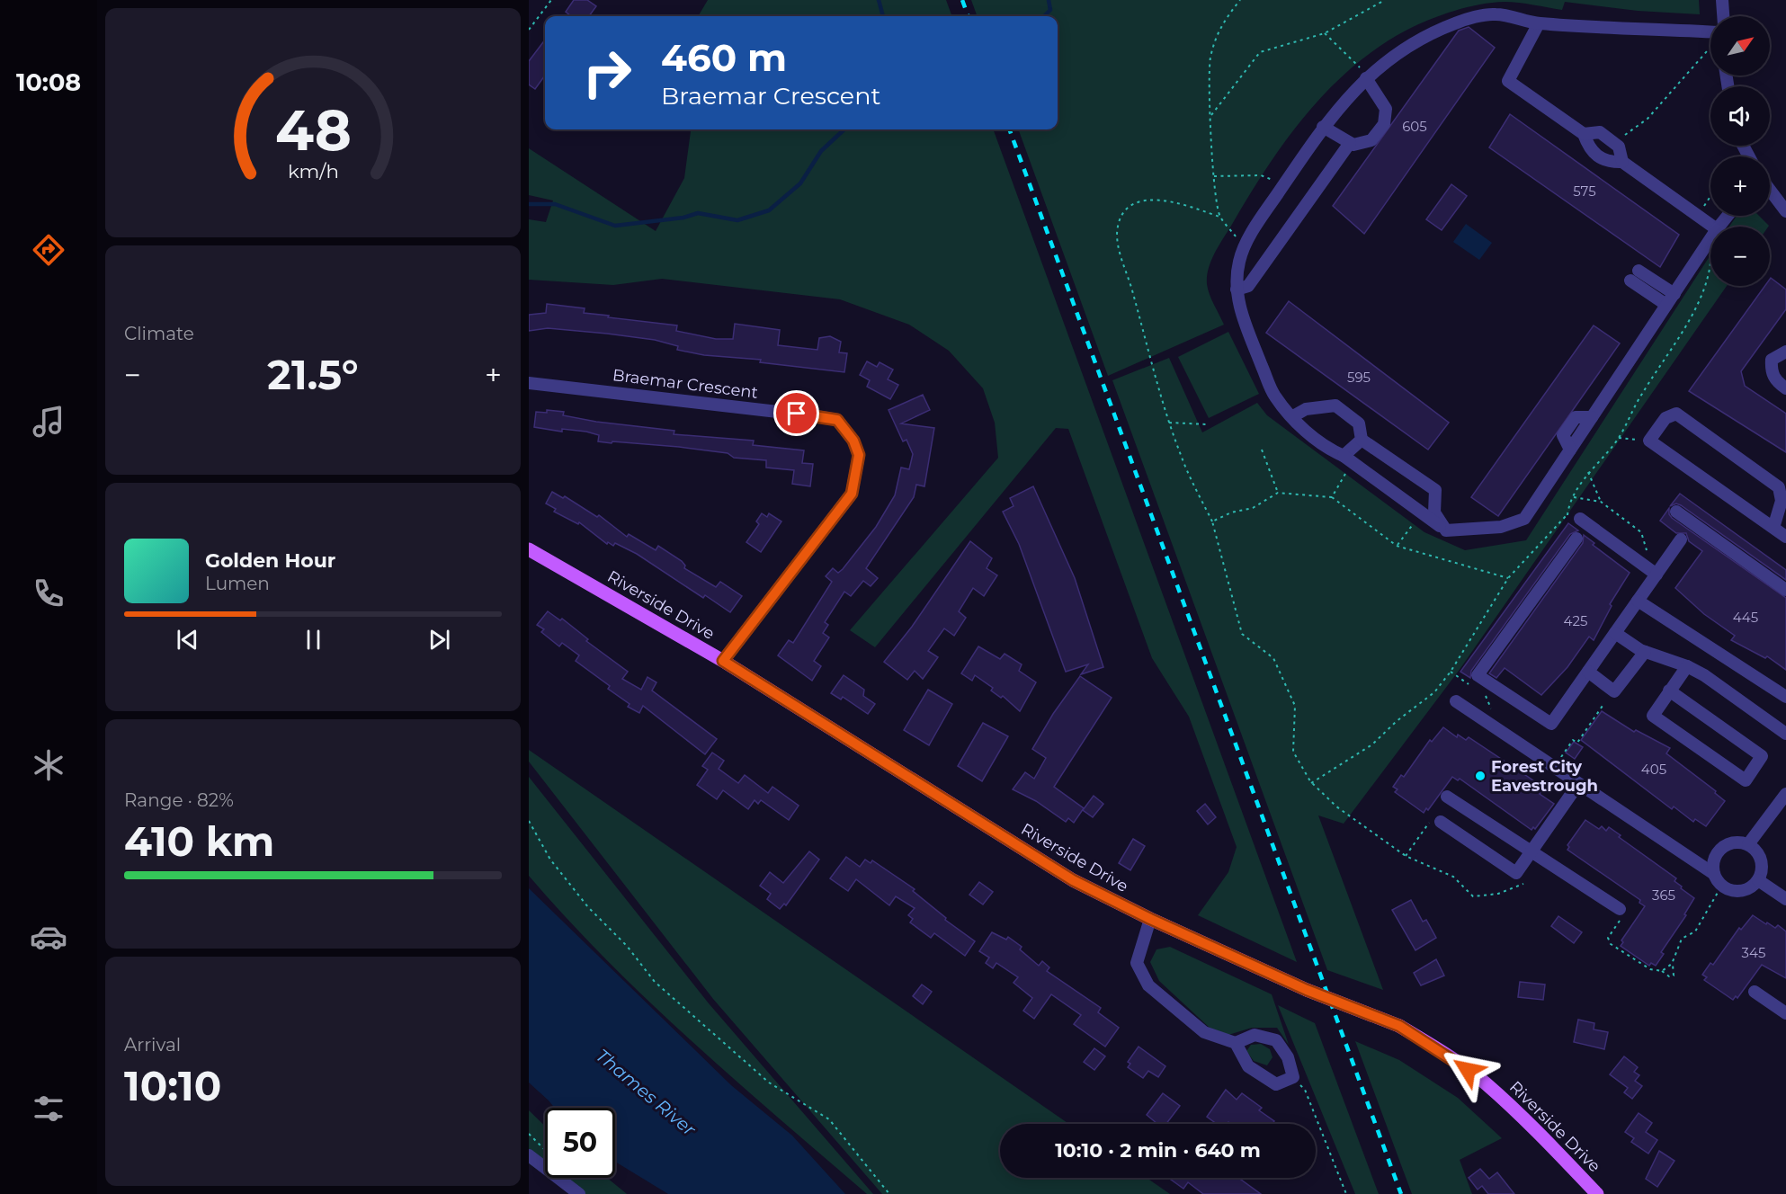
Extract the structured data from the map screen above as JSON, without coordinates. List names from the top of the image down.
{
  "streets": {
    "main road": ["Riverside Drive"],
    "street": ["Braemar Crescent"]
  },
  "crossings": [
    ["Braemar Crescent", "Riverside Drive"]
  ],
  "water": ["Thames River"],
  "places": ["Forest City Eavestrough"],
  "house_numbers": [
    "605",
    "575",
    "595",
    "445",
    "425",
    "405",
    "365",
    "345"
  ],
  "north": "top right",
  "page": {
    "tabs": "10:08",
    "map_buttons": ["+", "−"],
    "turn": ["460 m", "Braemar Crescent"],
    "tile": [
      "Climate",
      ["Range · 82%", "410 km"],
      ["Arrival", "10:10"]
    ],
    "heat": ["−", "21.5°", "+"],
    "song": ["Golden Hour", "Lumen"],
    "limit": "50",
    "trip": "10:10 · 2 min · 640 m",
    "gauge": ["48", "km/h"]
  }
}
